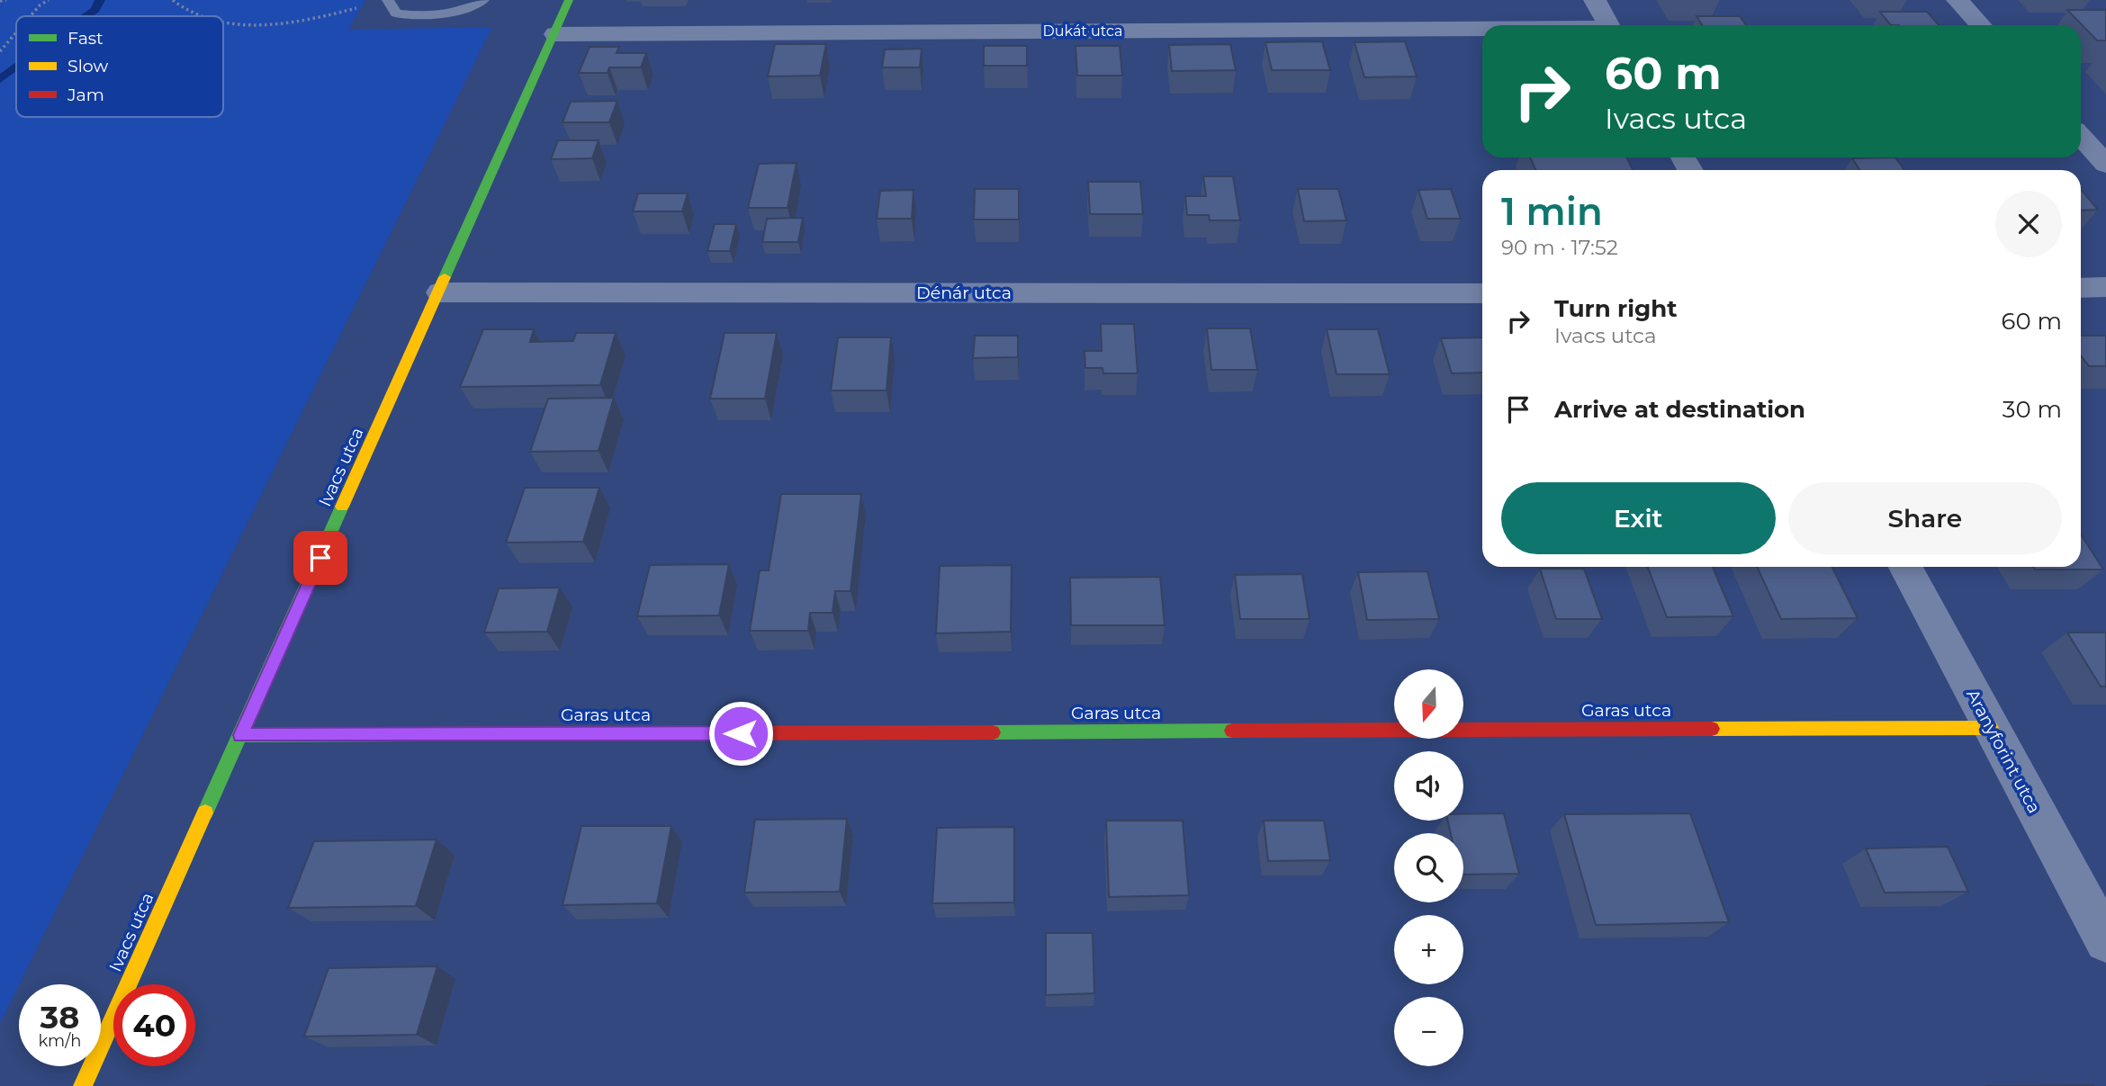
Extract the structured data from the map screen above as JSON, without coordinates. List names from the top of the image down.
{
  "streets": {
    "street": [
      "Dukát utca",
      "Dénár utca",
      "Ivacs utca",
      "Garas utca",
      "Aranyforint utca"
    ]
  },
  "crossings": [
    ["Dukát utca", "Ivacs utca"],
    ["Dénár utca", "Ivacs utca"],
    ["Ivacs utca", "Garas utca"],
    ["Garas utca", "Aranyforint utca"]
  ],
  "legend": ["Fast", "Slow", "Jam"],
  "north": "bottom",
  "page": {
    "turn": ["60 m", "Ivacs utca"],
    "heading": ["1 min", "90 m · 17:52"],
    "list": [
      {
        "name": "Turn right",
        "note": "Ivacs utca",
        "value": "60 m"
      },
      {
        "name": "Arrive at destination",
        "value": "30 m"
      }
    ],
    "buttons": ["Exit", "Share"],
    "map_buttons": ["+", "−"],
    "speed": "38 km/h",
    "limit": "40"
  }
}
